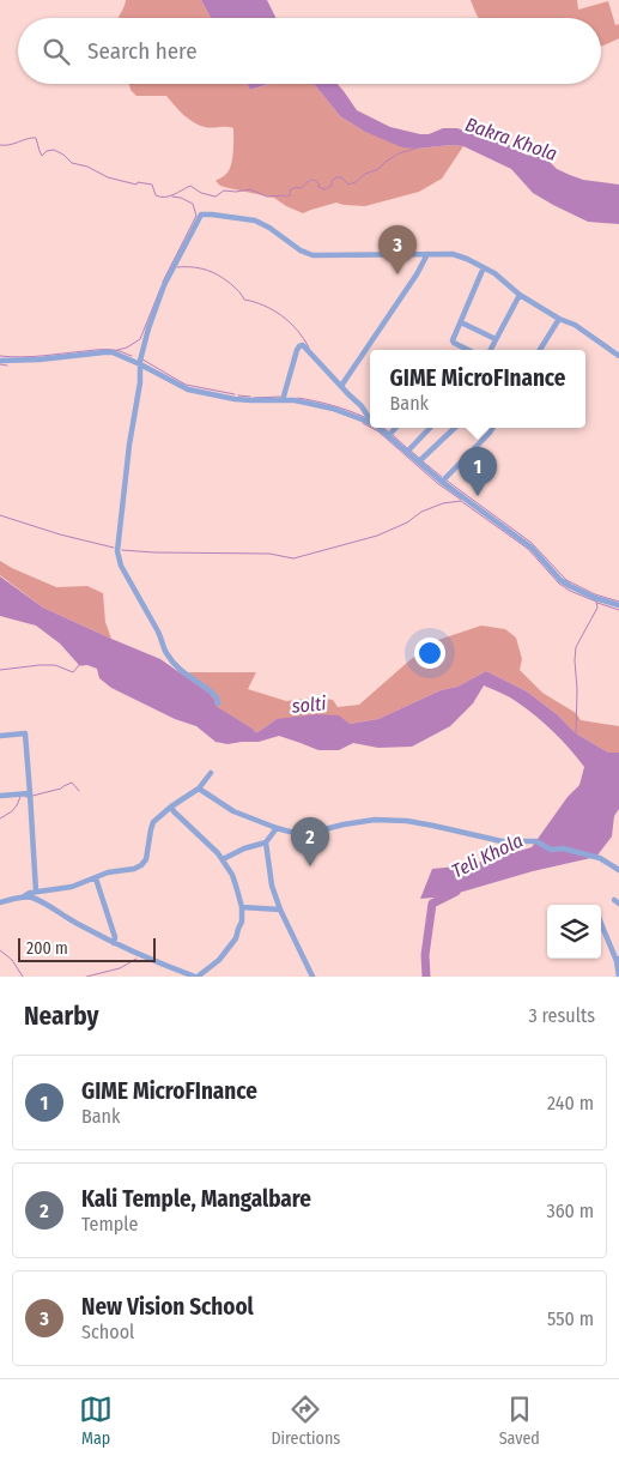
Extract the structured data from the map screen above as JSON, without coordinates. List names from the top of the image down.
{
  "water": ["Bakra Khola", "solti", "Teli Khola"],
  "scale_bar": "200 m",
  "page": {
    "search": "Search here",
    "pins": ["3", "1", "2"],
    "popup": ["GIME MicroFInance", "Bank"],
    "scale": "200 m",
    "heading": ["Nearby", "3 results"],
    "list": [
      {
        "mark": "1",
        "name": "GIME MicroFInance",
        "note": "Bank",
        "value": "240 m"
      },
      {
        "mark": "2",
        "name": "Kali Temple, Mangalbare",
        "note": "Temple",
        "value": "360 m"
      },
      {
        "mark": "3",
        "name": "New Vision School",
        "note": "School",
        "value": "550 m"
      }
    ],
    "nav": ["Map", "Directions", "Saved"]
  }
}
